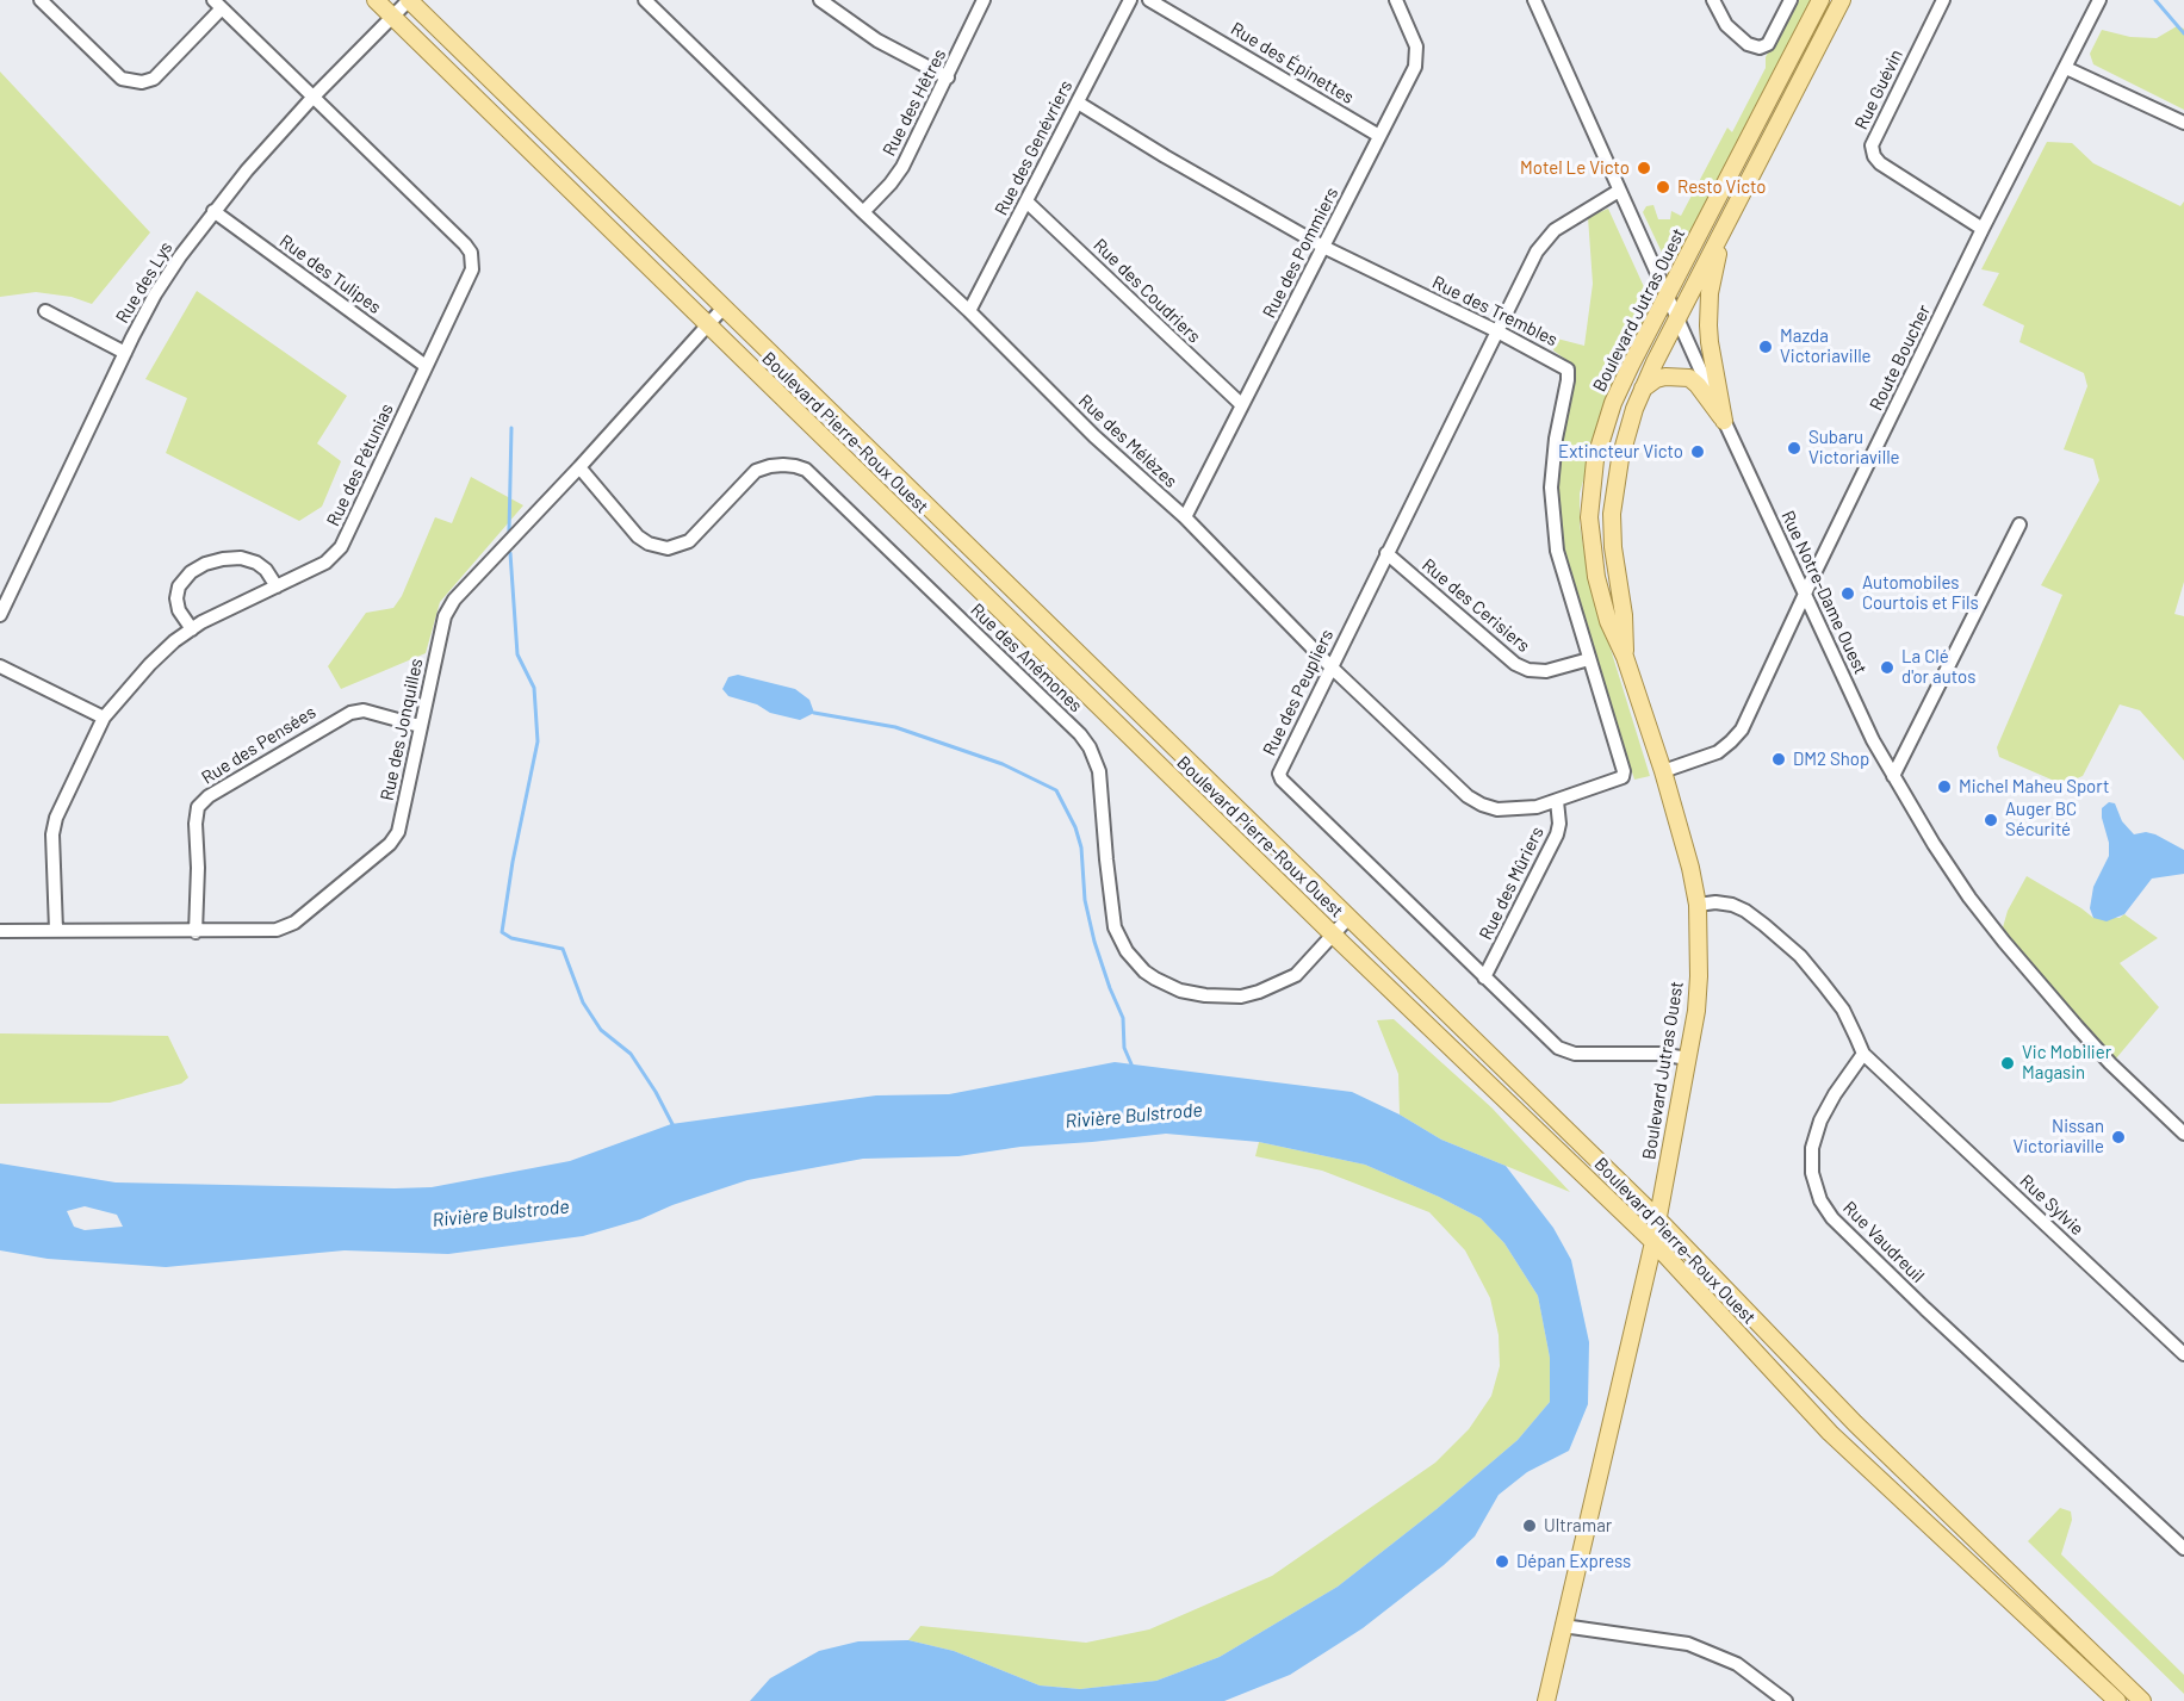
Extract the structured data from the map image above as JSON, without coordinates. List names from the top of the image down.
{
  "streets": {
    "main road": ["Boulevard Jutras Ouest", "Boulevard Pierre-Roux Ouest"],
    "street": [
      "Rue des Épinettes",
      "Rue Guévin",
      "Rue des Hêtres",
      "Rue des Genévriers",
      "Rue des Pommiers",
      "Rue des Tulipes",
      "Rue des Lys",
      "Rue des Coudriers",
      "Rue des Trembles",
      "Route Boucher",
      "Rue des Mélèzes",
      "Rue des Pétunias",
      "Rue Notre-Dame Ouest",
      "Rue des Cerisiers",
      "Rue des Anémones",
      "Rue des Peupliers",
      "Rue des Jonquilles",
      "Rue des Pensées",
      "Rue des Mûriers",
      "Rue Sylvie",
      "Rue Vaudreuil"
    ]
  },
  "crossings": [
    ["Rue des Épinettes", "Rue des Pommiers"],
    ["Rue Guévin", "Route Boucher"],
    ["Rue des Hêtres", "Rue des Mélèzes"],
    ["Rue des Genévriers", "Rue des Coudriers"],
    ["Rue des Genévriers", "Rue des Trembles"],
    ["Rue des Genévriers", "Rue des Mélèzes"],
    ["Rue des Pommiers", "Rue des Coudriers"],
    ["Rue des Pommiers", "Rue des Trembles"],
    ["Rue des Pommiers", "Rue des Mélèzes"],
    ["Rue des Tulipes", "Rue des Lys"],
    ["Rue des Tulipes", "Rue des Pétunias"],
    ["Rue des Lys", "Boulevard Pierre-Roux Ouest"],
    ["Rue des Lys", "Rue des Pétunias"],
    ["Boulevard Jutras Ouest", "Route Boucher"],
    ["Boulevard Jutras Ouest", "Boulevard Pierre-Roux Ouest"],
    ["Boulevard Jutras Ouest", "Rue Notre-Dame Ouest"],
    ["Boulevard Jutras Ouest", "Rue des Peupliers"],
    ["Rue des Trembles", "Rue des Mélèzes"],
    ["Rue des Trembles", "Rue des Cerisiers"],
    ["Rue des Trembles", "Rue des Peupliers"],
    ["Route Boucher", "Rue Notre-Dame Ouest"],
    ["Boulevard Pierre-Roux Ouest", "Rue des Anémones"],
    ["Boulevard Pierre-Roux Ouest", "Rue des Jonquilles"],
    ["Rue des Mélèzes", "Rue des Peupliers"],
    ["Rue des Mélèzes", "Rue des Mûriers"],
    ["Rue des Pétunias", "Rue des Jonquilles"],
    ["Rue Notre-Dame Ouest", "Rue des Peupliers"],
    ["Rue des Cerisiers", "Rue des Peupliers"],
    ["Rue des Anémones", "Rue des Jonquilles"],
    ["Rue des Peupliers", "Rue des Mûriers"],
    ["Rue des Jonquilles", "Rue des Pensées"],
    ["Rue Sylvie", "Rue Vaudreuil"]
  ],
  "water": ["Rivière Bulstrode"],
  "places": [
    "Motel Le Victo",
    "Resto Victo",
    "Mazda Victoriaville",
    "Subaru Victoriaville",
    "Extincteur Victo",
    "Automobiles Courtois et Fils",
    "La Clé d'or autos",
    "DM2 Shop",
    "Michel Maheu Sport",
    "Auger BC Sécurité",
    "Vic Mobilier Magasin",
    "Nissan Victoriaville",
    "Ultramar",
    "Dépan Express"
  ]
}
